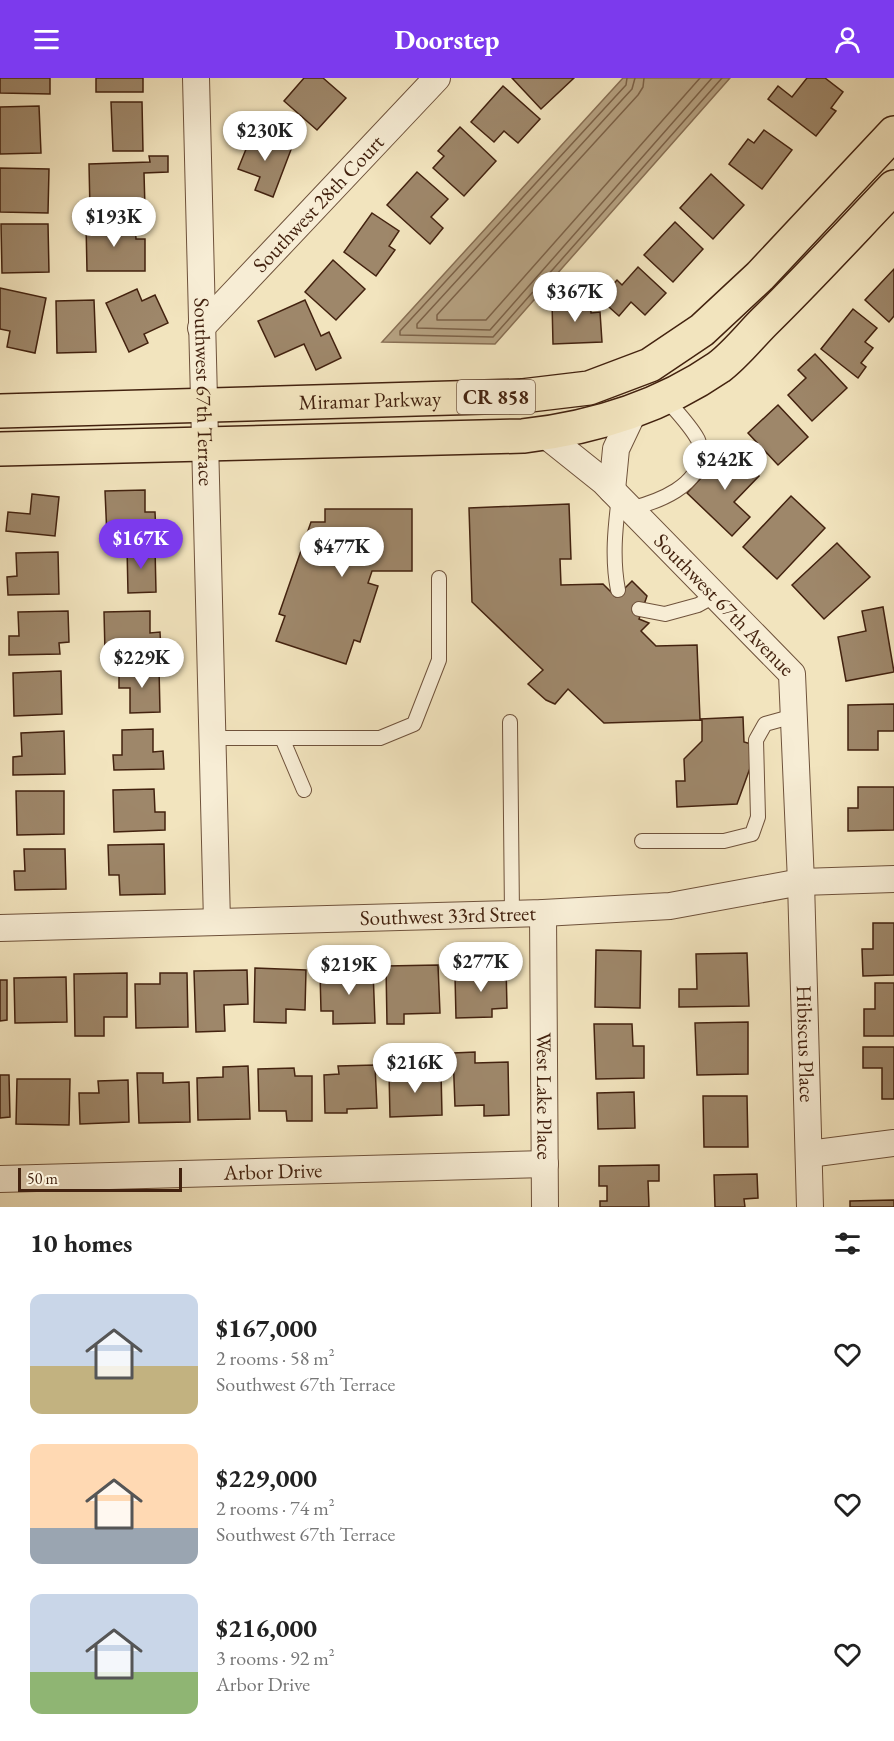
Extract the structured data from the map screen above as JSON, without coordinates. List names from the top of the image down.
{
  "streets": {
    "main road": ["CR 858", "Miramar Parkway"],
    "street": [
      "Southwest 28th Court",
      "Southwest 67th Terrace",
      "Southwest 67th Avenue",
      "Southwest 33rd Street",
      "Hibiscus Place",
      "West Lake Place",
      "Arbor Drive"
    ]
  },
  "crossings": [
    ["Southwest 28th Court", "Southwest 67th Terrace"],
    ["Southwest 67th Terrace", "Miramar Parkway"],
    ["Southwest 67th Terrace", "Southwest 33rd Street"],
    ["Miramar Parkway", "Southwest 67th Avenue"],
    ["Southwest 67th Avenue", "Southwest 33rd Street"],
    ["Southwest 67th Avenue", "Hibiscus Place"],
    ["Southwest 33rd Street", "Hibiscus Place"],
    ["Southwest 33rd Street", "West Lake Place"],
    ["West Lake Place", "Arbor Drive"]
  ],
  "scale_bar": "50 m",
  "page": {
    "header": "Doorstep",
    "price": [
      "$230K",
      "$193K",
      "$367K",
      "$242K",
      "$167K",
      "$477K",
      "$229K",
      "$277K",
      "$219K",
      "$216K"
    ],
    "scale": "50 m",
    "heading": "10 homes",
    "list": [
      {
        "name": "$167,000",
        "note": "2 rooms · 58 m² · Southwest 67th Terrace"
      },
      {
        "name": "$229,000",
        "note": "2 rooms · 74 m² · Southwest 67th Terrace"
      },
      {
        "name": "$216,000",
        "note": "3 rooms · 92 m² · Arbor Drive"
      }
    ]
  }
}
